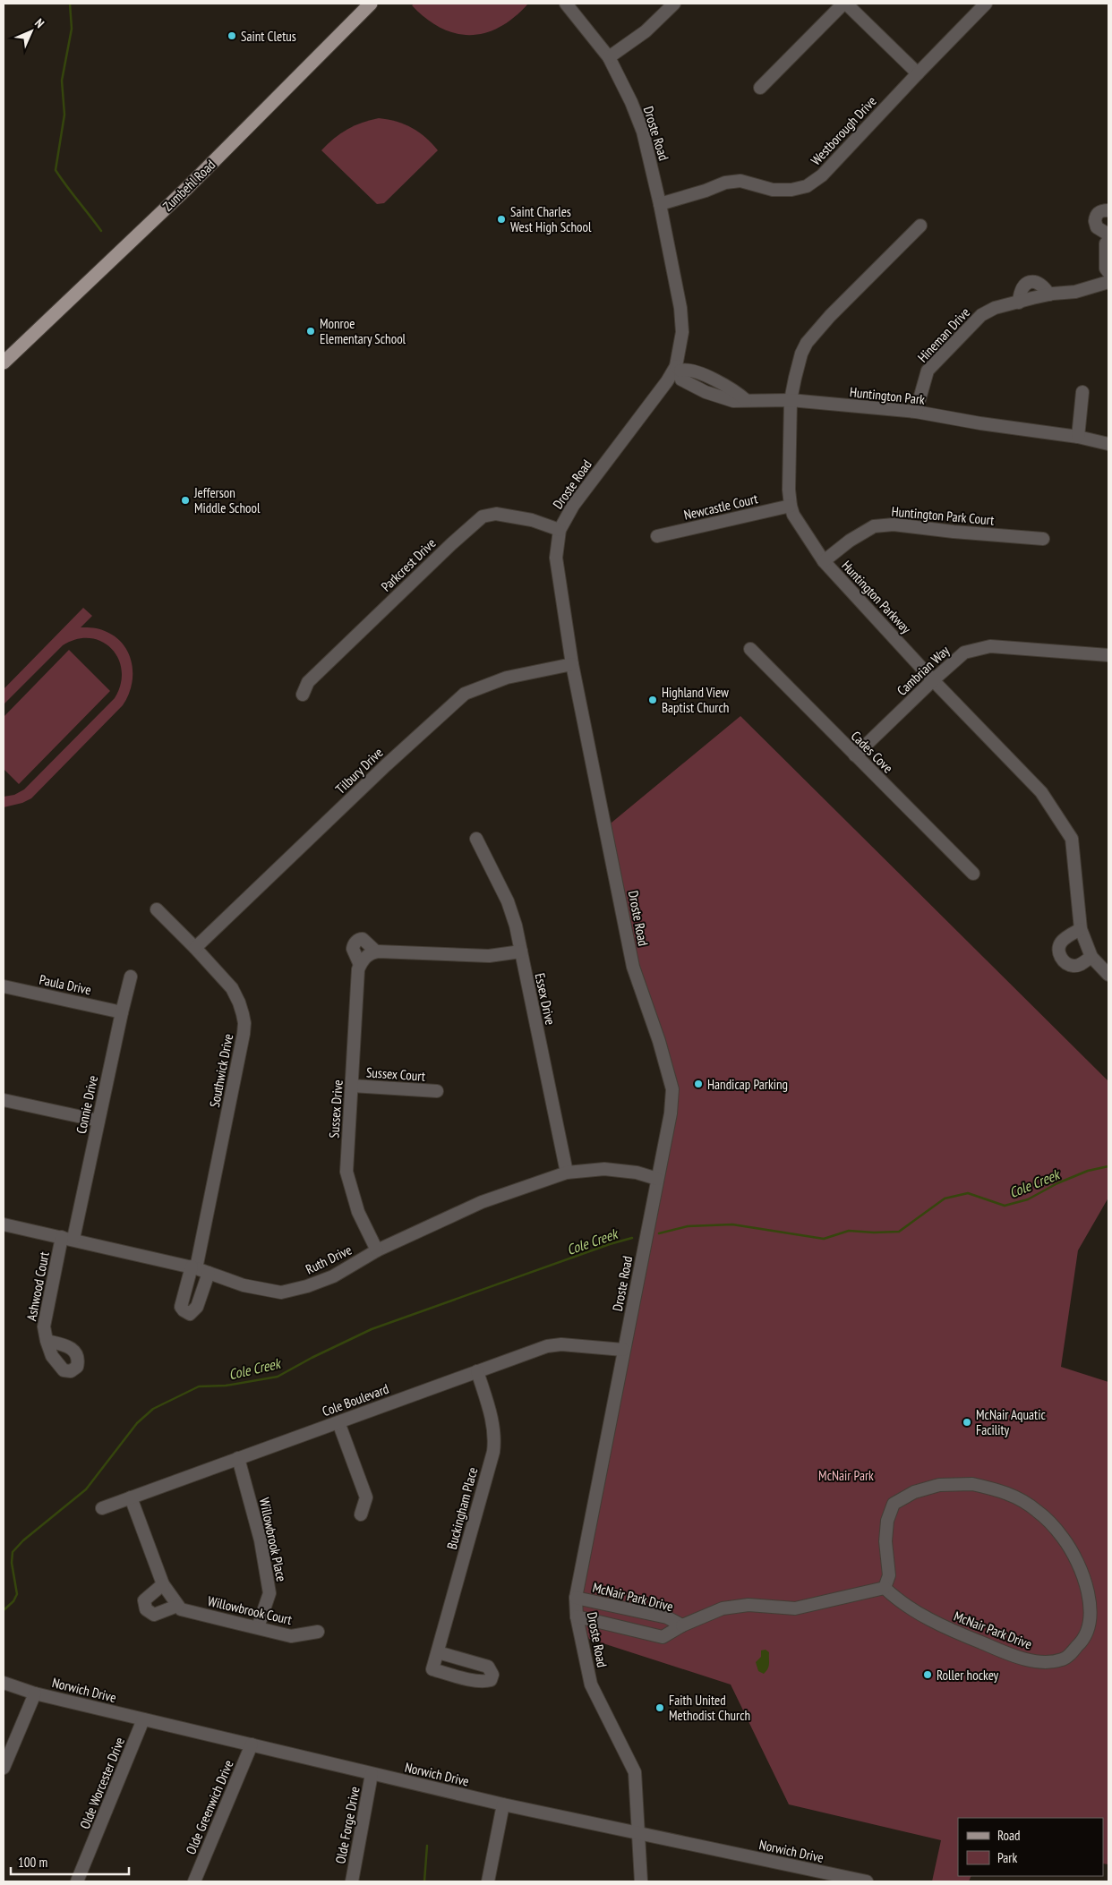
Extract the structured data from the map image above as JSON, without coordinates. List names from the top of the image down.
{
  "streets": {
    "main road": ["Zumbehl Road"],
    "street": [
      "Westborough Drive",
      "Droste Road",
      "Hineman Drive",
      "Huntington Park",
      "Newcastle Court",
      "Huntington Park Court",
      "Parkcrest Drive",
      "Huntington Parkway",
      "Cambrian Way",
      "Cades Cove",
      "Tilbury Drive",
      "Paula Drive",
      "Essex Drive",
      "Southwick Drive",
      "Sussex Court",
      "Connie Drive",
      "Sussex Drive",
      "Ruth Drive",
      "Ashwood Court",
      "Cole Boulevard",
      "Buckingham Place",
      "Willowbrook Place",
      "McNair Park Drive",
      "Willowbrook Court",
      "Norwich Drive",
      "Olde Worcester Drive",
      "Olde Greenwich Drive",
      "Olde Forge Drive"
    ]
  },
  "crossings": [
    ["Westborough Drive", "Droste Road"],
    ["Droste Road", "Huntington Park"],
    ["Droste Road", "Parkcrest Drive"],
    ["Droste Road", "Tilbury Drive"],
    ["Droste Road", "Ruth Drive"],
    ["Droste Road", "Cole Boulevard"],
    ["Droste Road", "McNair Park Drive"],
    ["Droste Road", "Norwich Drive"],
    ["Hineman Drive", "Huntington Park"],
    ["Huntington Park", "Huntington Parkway"],
    ["Newcastle Court", "Huntington Parkway"],
    ["Huntington Park Court", "Huntington Parkway"],
    ["Huntington Parkway", "Cambrian Way"],
    ["Cambrian Way", "Cades Cove"],
    ["Tilbury Drive", "Southwick Drive"],
    ["Paula Drive", "Connie Drive"],
    ["Essex Drive", "Ruth Drive"],
    ["Southwick Drive", "Ruth Drive"],
    ["Sussex Court", "Sussex Drive"],
    ["Connie Drive", "Ruth Drive"],
    ["Connie Drive", "Ashwood Court"],
    ["Sussex Drive", "Ruth Drive"],
    ["Ruth Drive", "Ashwood Court"],
    ["Cole Boulevard", "Buckingham Place"],
    ["Cole Boulevard", "Willowbrook Place"],
    ["Willowbrook Place", "Willowbrook Court"],
    ["Norwich Drive", "Olde Worcester Drive"],
    ["Norwich Drive", "Olde Greenwich Drive"],
    ["Norwich Drive", "Olde Forge Drive"]
  ],
  "water": ["Cole Creek"],
  "parks": ["McNair Park"],
  "places": [
    "Saint Cletus",
    "Saint Charles West High School",
    "Monroe Elementary School",
    "Jefferson Middle School",
    "Highland View Baptist Church",
    "Handicap Parking",
    "McNair Aquatic Facility",
    "Roller hockey",
    "Faith United Methodist Church"
  ],
  "legend": ["Road", "Park"],
  "scale_bar": "100 m",
  "north": "top right"
}
